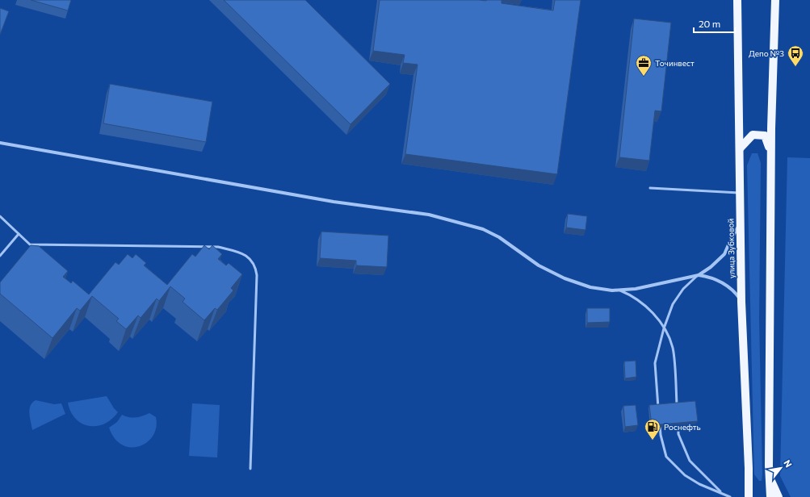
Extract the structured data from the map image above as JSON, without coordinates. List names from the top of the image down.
{
  "streets": {
    "main road": ["улица Зубковой"]
  },
  "places": {
    "bus stop": ["Депо №3"],
    "office": ["Точинвест"],
    "fuel station": ["Роснефть"]
  },
  "scale_bar": "20 m",
  "north": "top right"
}
